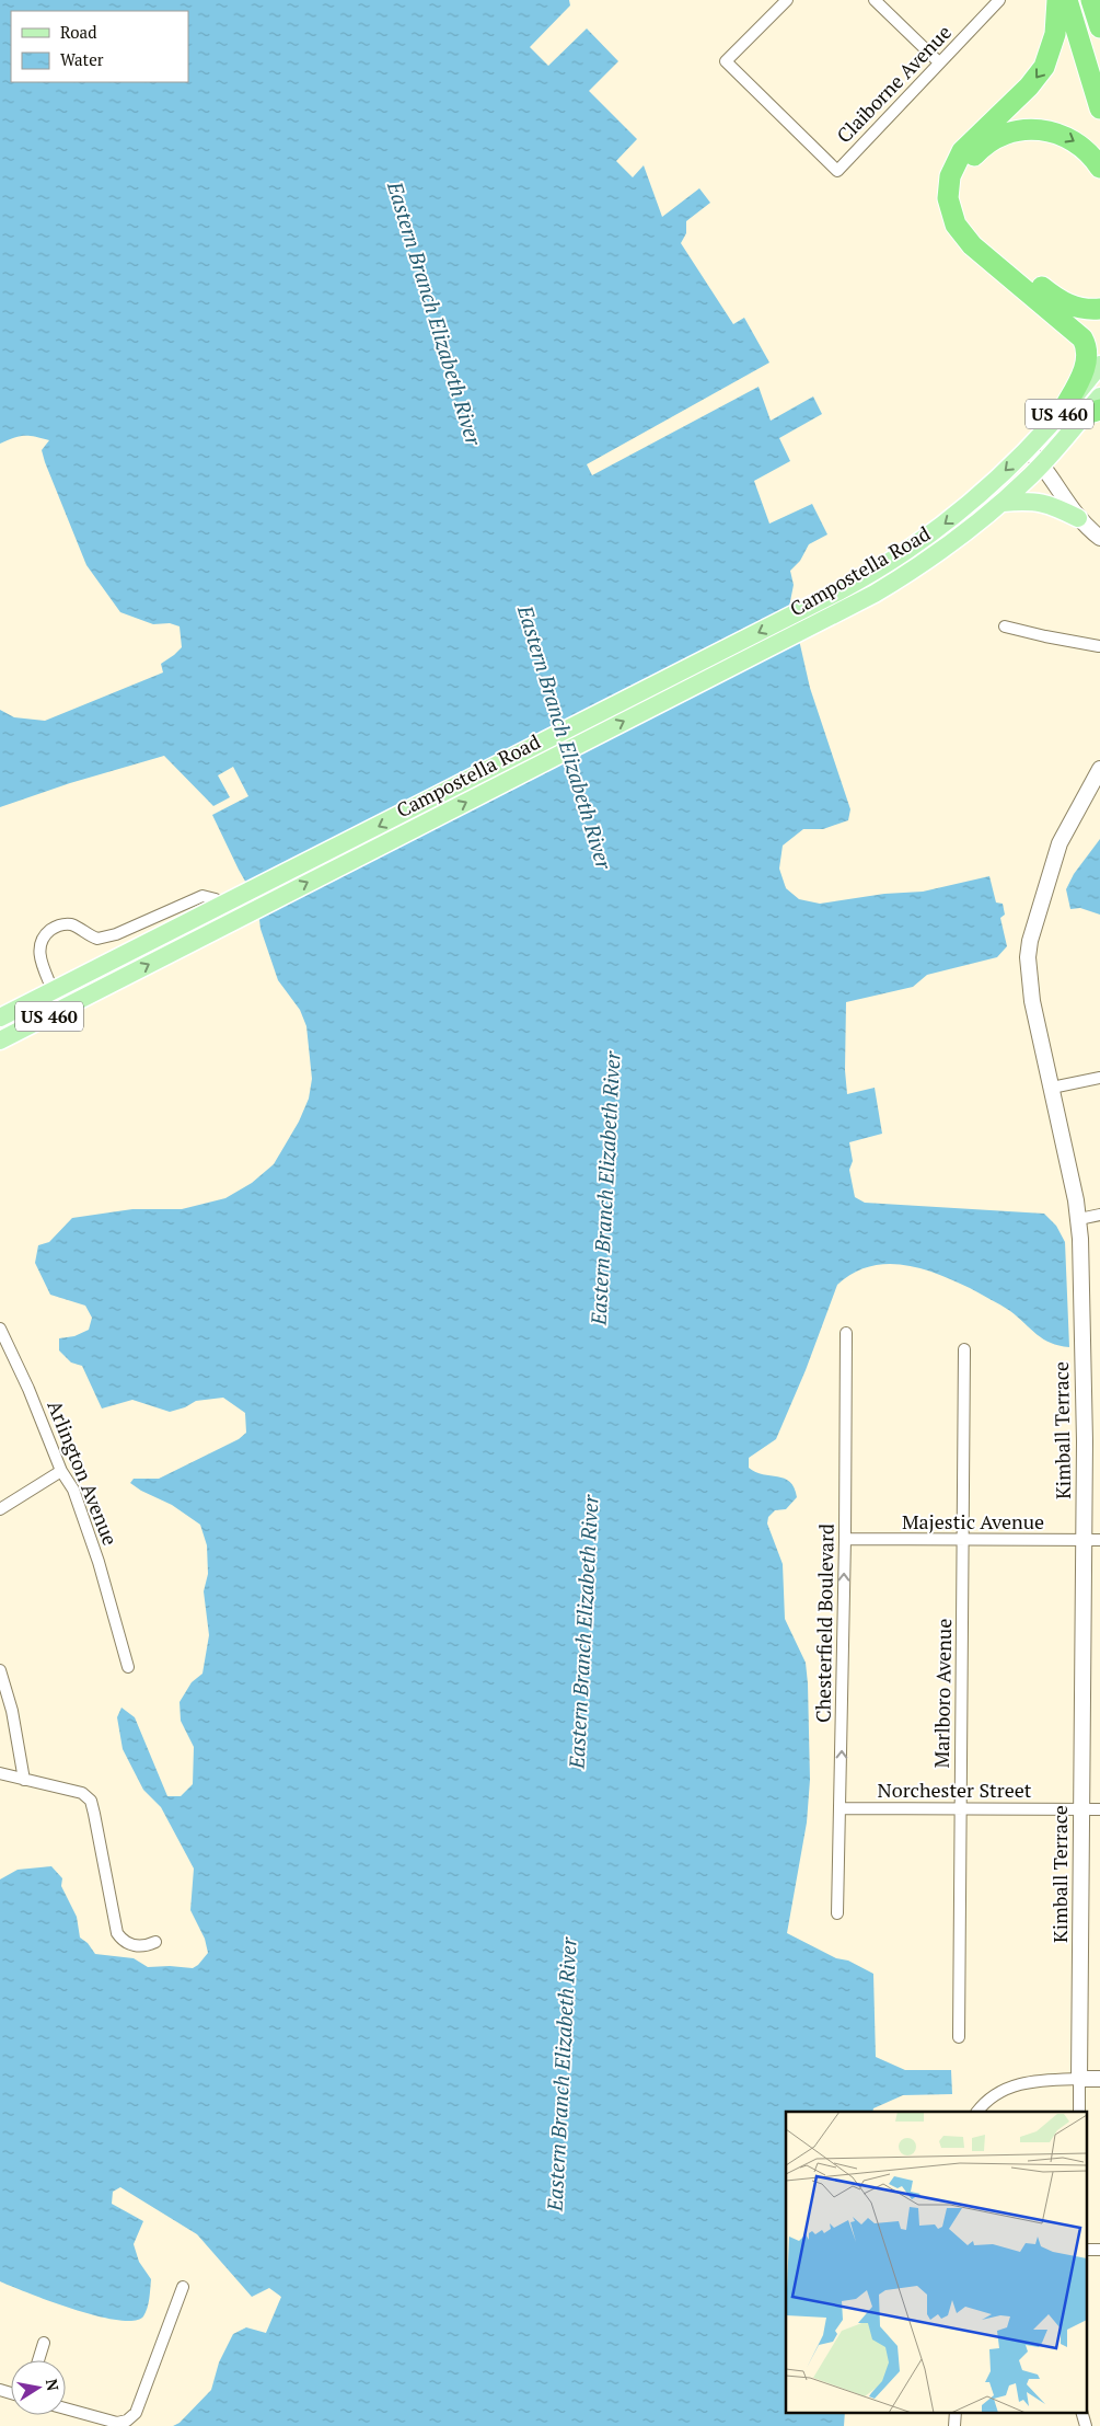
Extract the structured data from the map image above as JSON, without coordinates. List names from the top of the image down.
{
  "streets": {
    "main road": ["US 460", "Campostella Road"],
    "street": [
      "Claiborne Avenue",
      "Kimball Terrace",
      "Arlington Avenue",
      "Majestic Avenue",
      "Chesterfield Boulevard",
      "Marlboro Avenue",
      "Norchester Street"
    ]
  },
  "crossings": [
    ["US 460", "Campostella Road"],
    ["Kimball Terrace", "Majestic Avenue"],
    ["Kimball Terrace", "Norchester Street"],
    ["Majestic Avenue", "Chesterfield Boulevard"],
    ["Majestic Avenue", "Marlboro Avenue"],
    ["Chesterfield Boulevard", "Norchester Street"],
    ["Marlboro Avenue", "Norchester Street"]
  ],
  "one_way": ["Chesterfield Boulevard"],
  "water": ["Eastern Branch Elizabeth River"],
  "legend": ["Road", "Water"],
  "north": "right"
}
